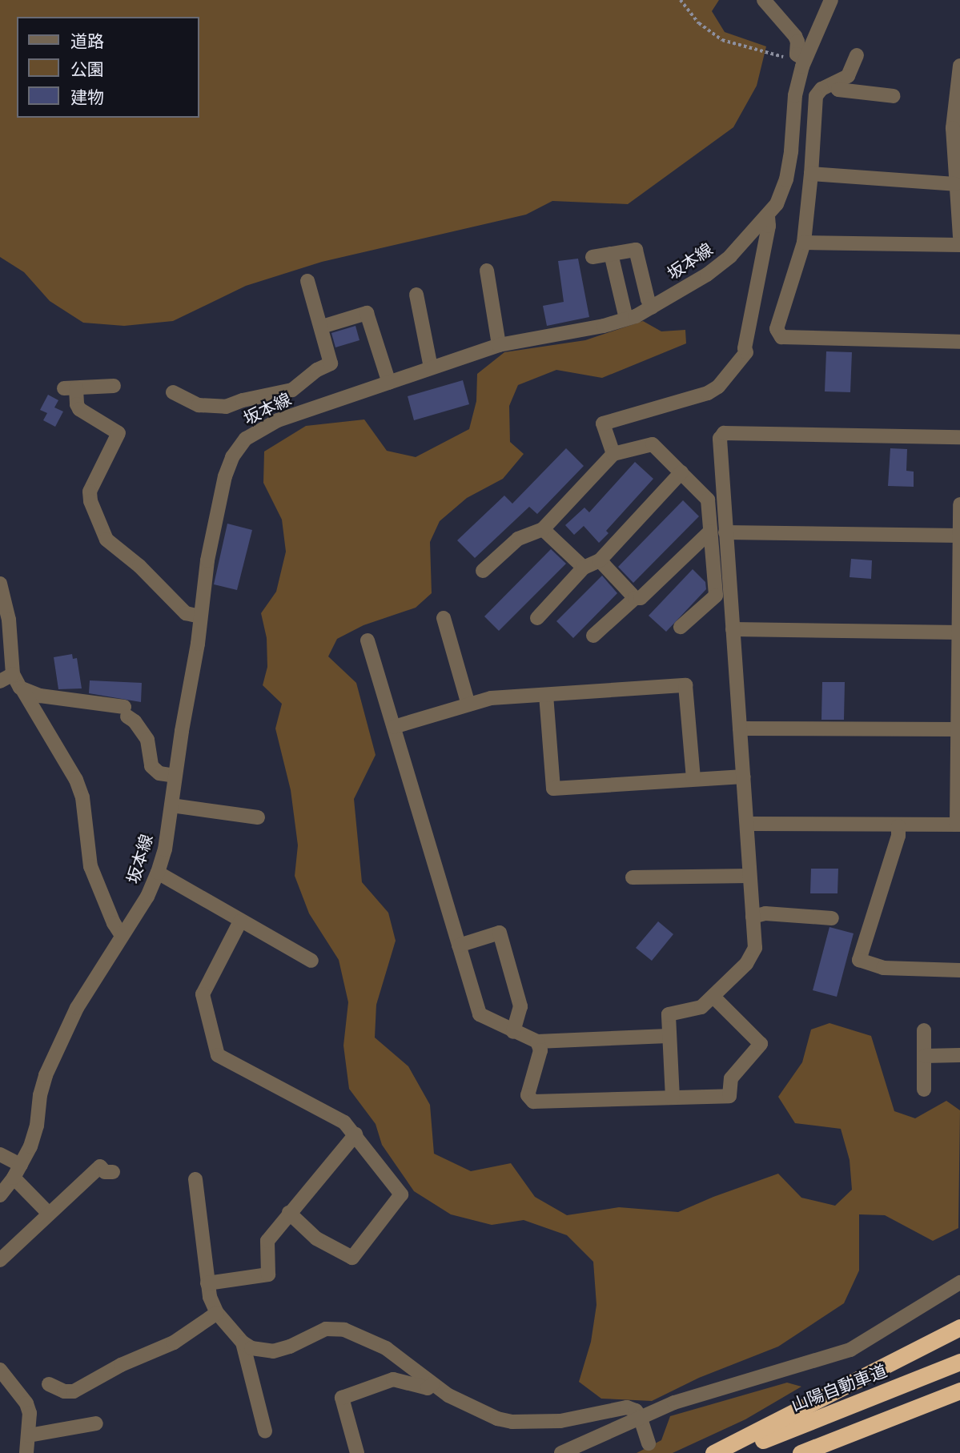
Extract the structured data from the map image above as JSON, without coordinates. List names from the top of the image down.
{
  "streets": {
    "highway": ["山陽自動車道"],
    "street": ["坂本線"]
  },
  "legend": ["道路", "公園", "建物"]
}
